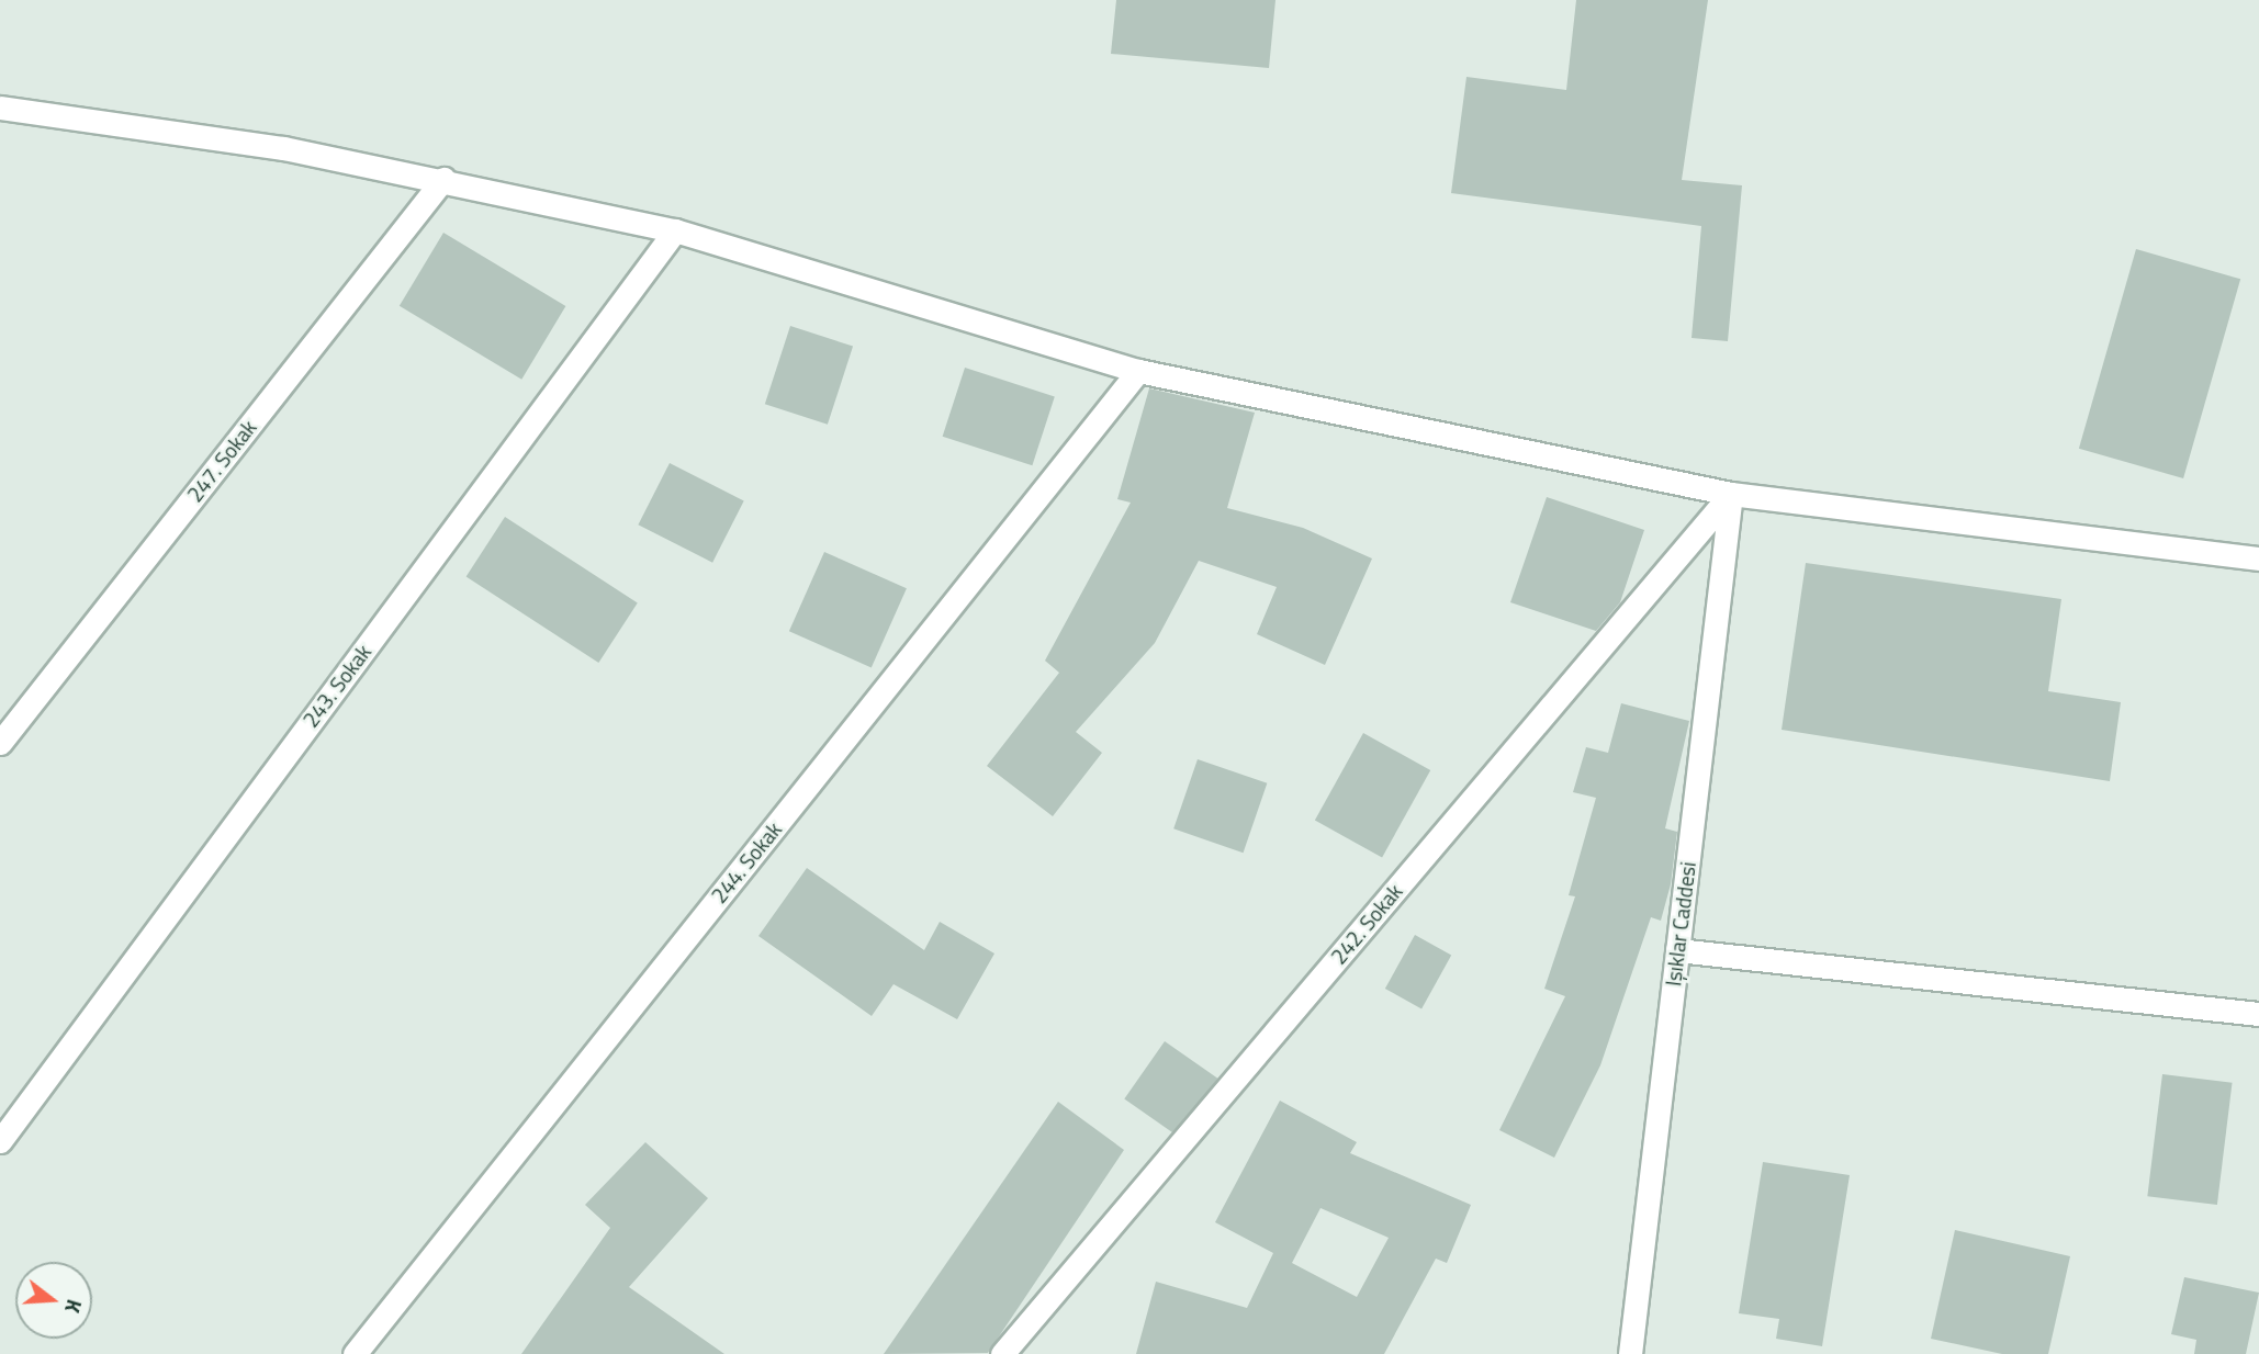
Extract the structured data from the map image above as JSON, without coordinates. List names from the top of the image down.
{
  "streets": {
    "street": [
      "247. Sokak",
      "243. Sokak",
      "244. Sokak",
      "242. Sokak",
      "Işıklar Caddesi"
    ]
  },
  "crossings": [
    ["242. Sokak", "Işıklar Caddesi"]
  ],
  "north": "right"
}
